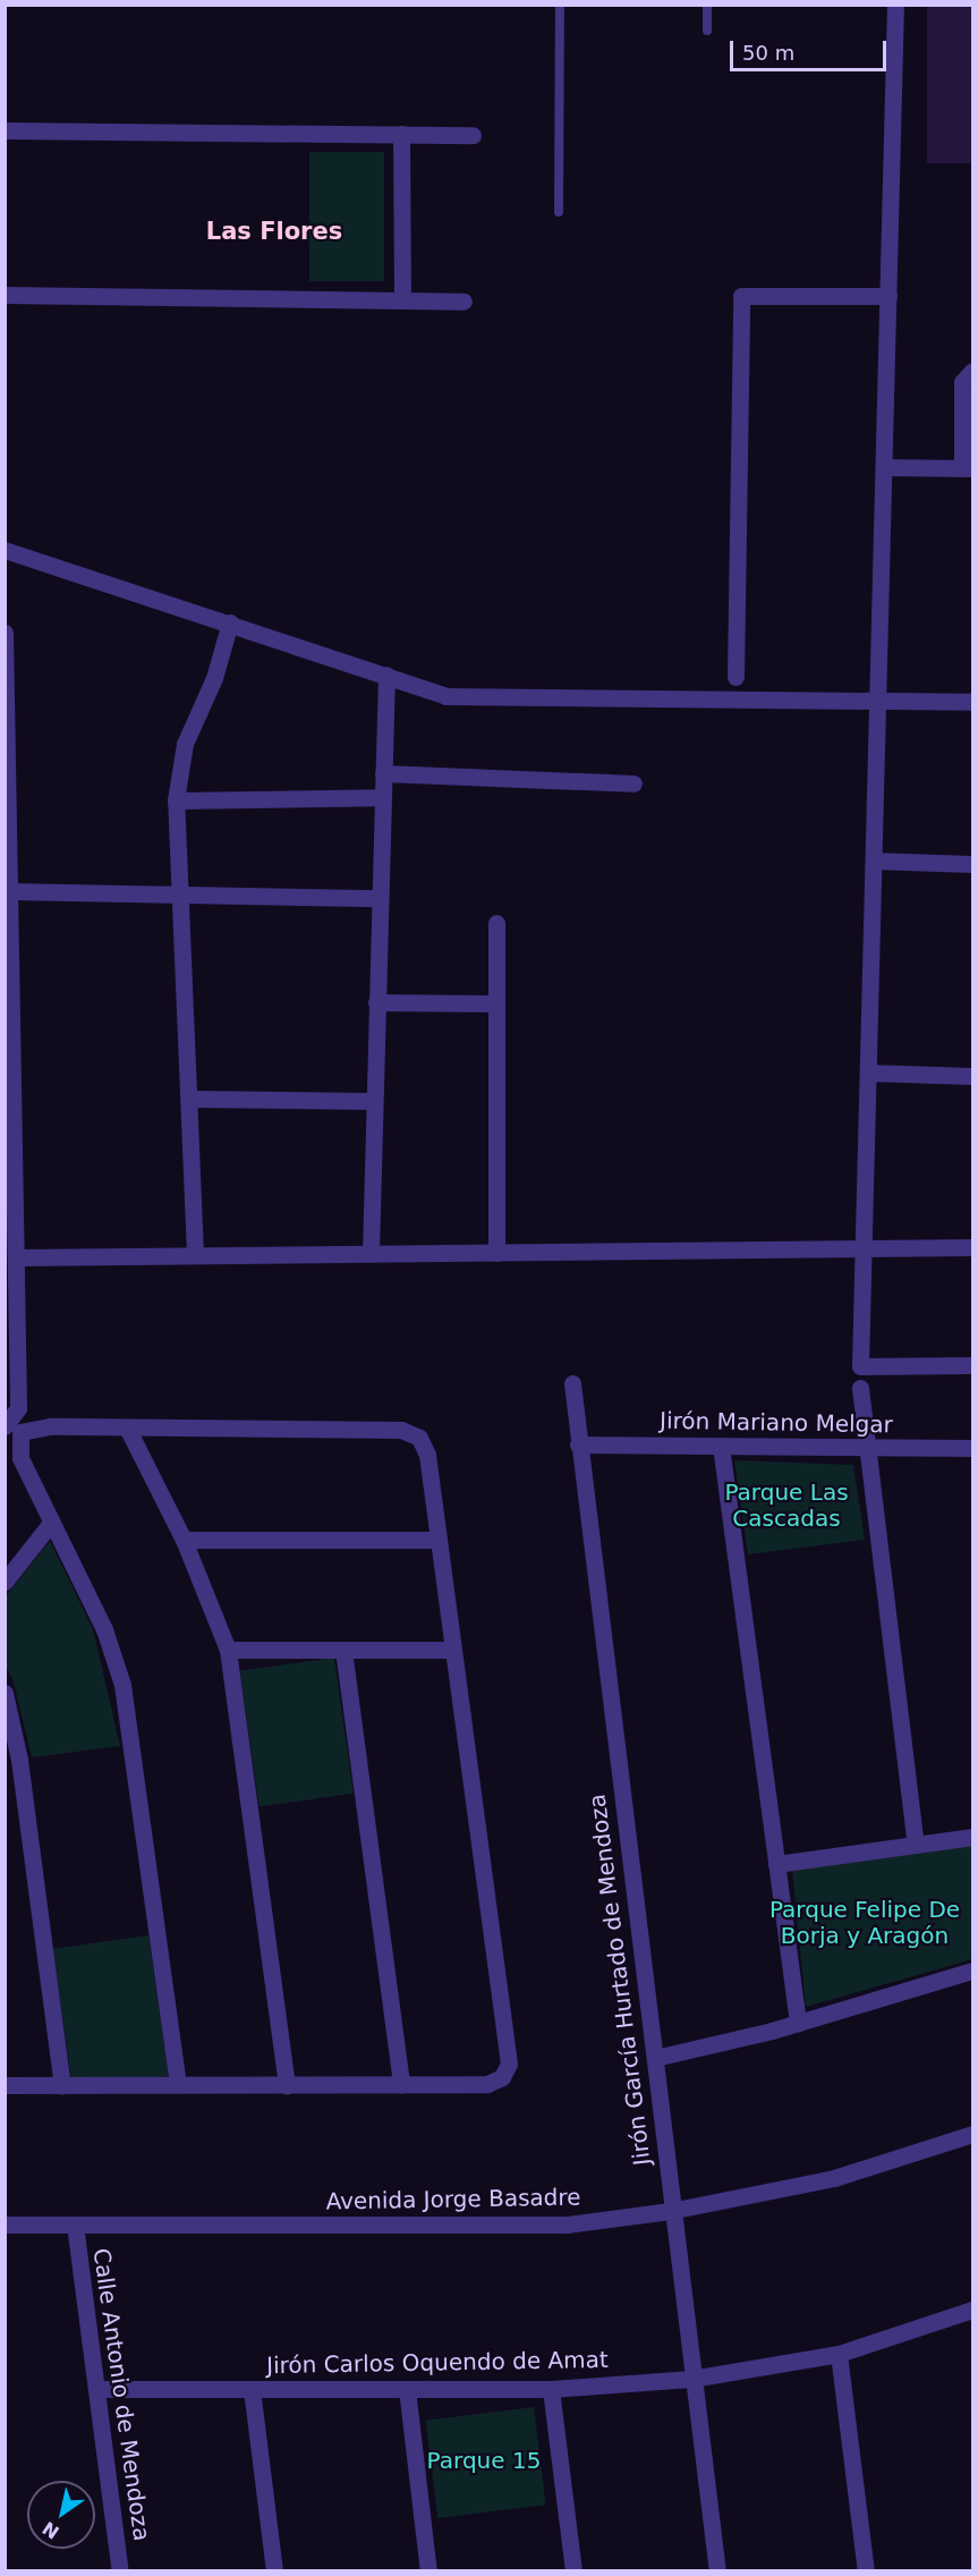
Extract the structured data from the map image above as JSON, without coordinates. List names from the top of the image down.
{
  "streets": {
    "street": [
      "Jirón Mariano Melgar",
      "Jirón García Hurtado de Mendoza",
      "Avenida Jorge Basadre",
      "Jirón Carlos Oquendo de Amat",
      "Calle Antonio de Mendoza"
    ]
  },
  "crossings": [
    ["Jirón Mariano Melgar", "Jirón García Hurtado de Mendoza"],
    ["Jirón García Hurtado de Mendoza", "Avenida Jorge Basadre"],
    ["Jirón García Hurtado de Mendoza", "Jirón Carlos Oquendo de Amat"],
    ["Avenida Jorge Basadre", "Calle Antonio de Mendoza"],
    ["Jirón Carlos Oquendo de Amat", "Calle Antonio de Mendoza"]
  ],
  "districts": ["Las Flores"],
  "parks": ["Parque Las Cascadas", "Parque Felipe De Borja y Aragón", "Parque 15"],
  "scale_bar": "50 m",
  "north": "bottom left"
}
